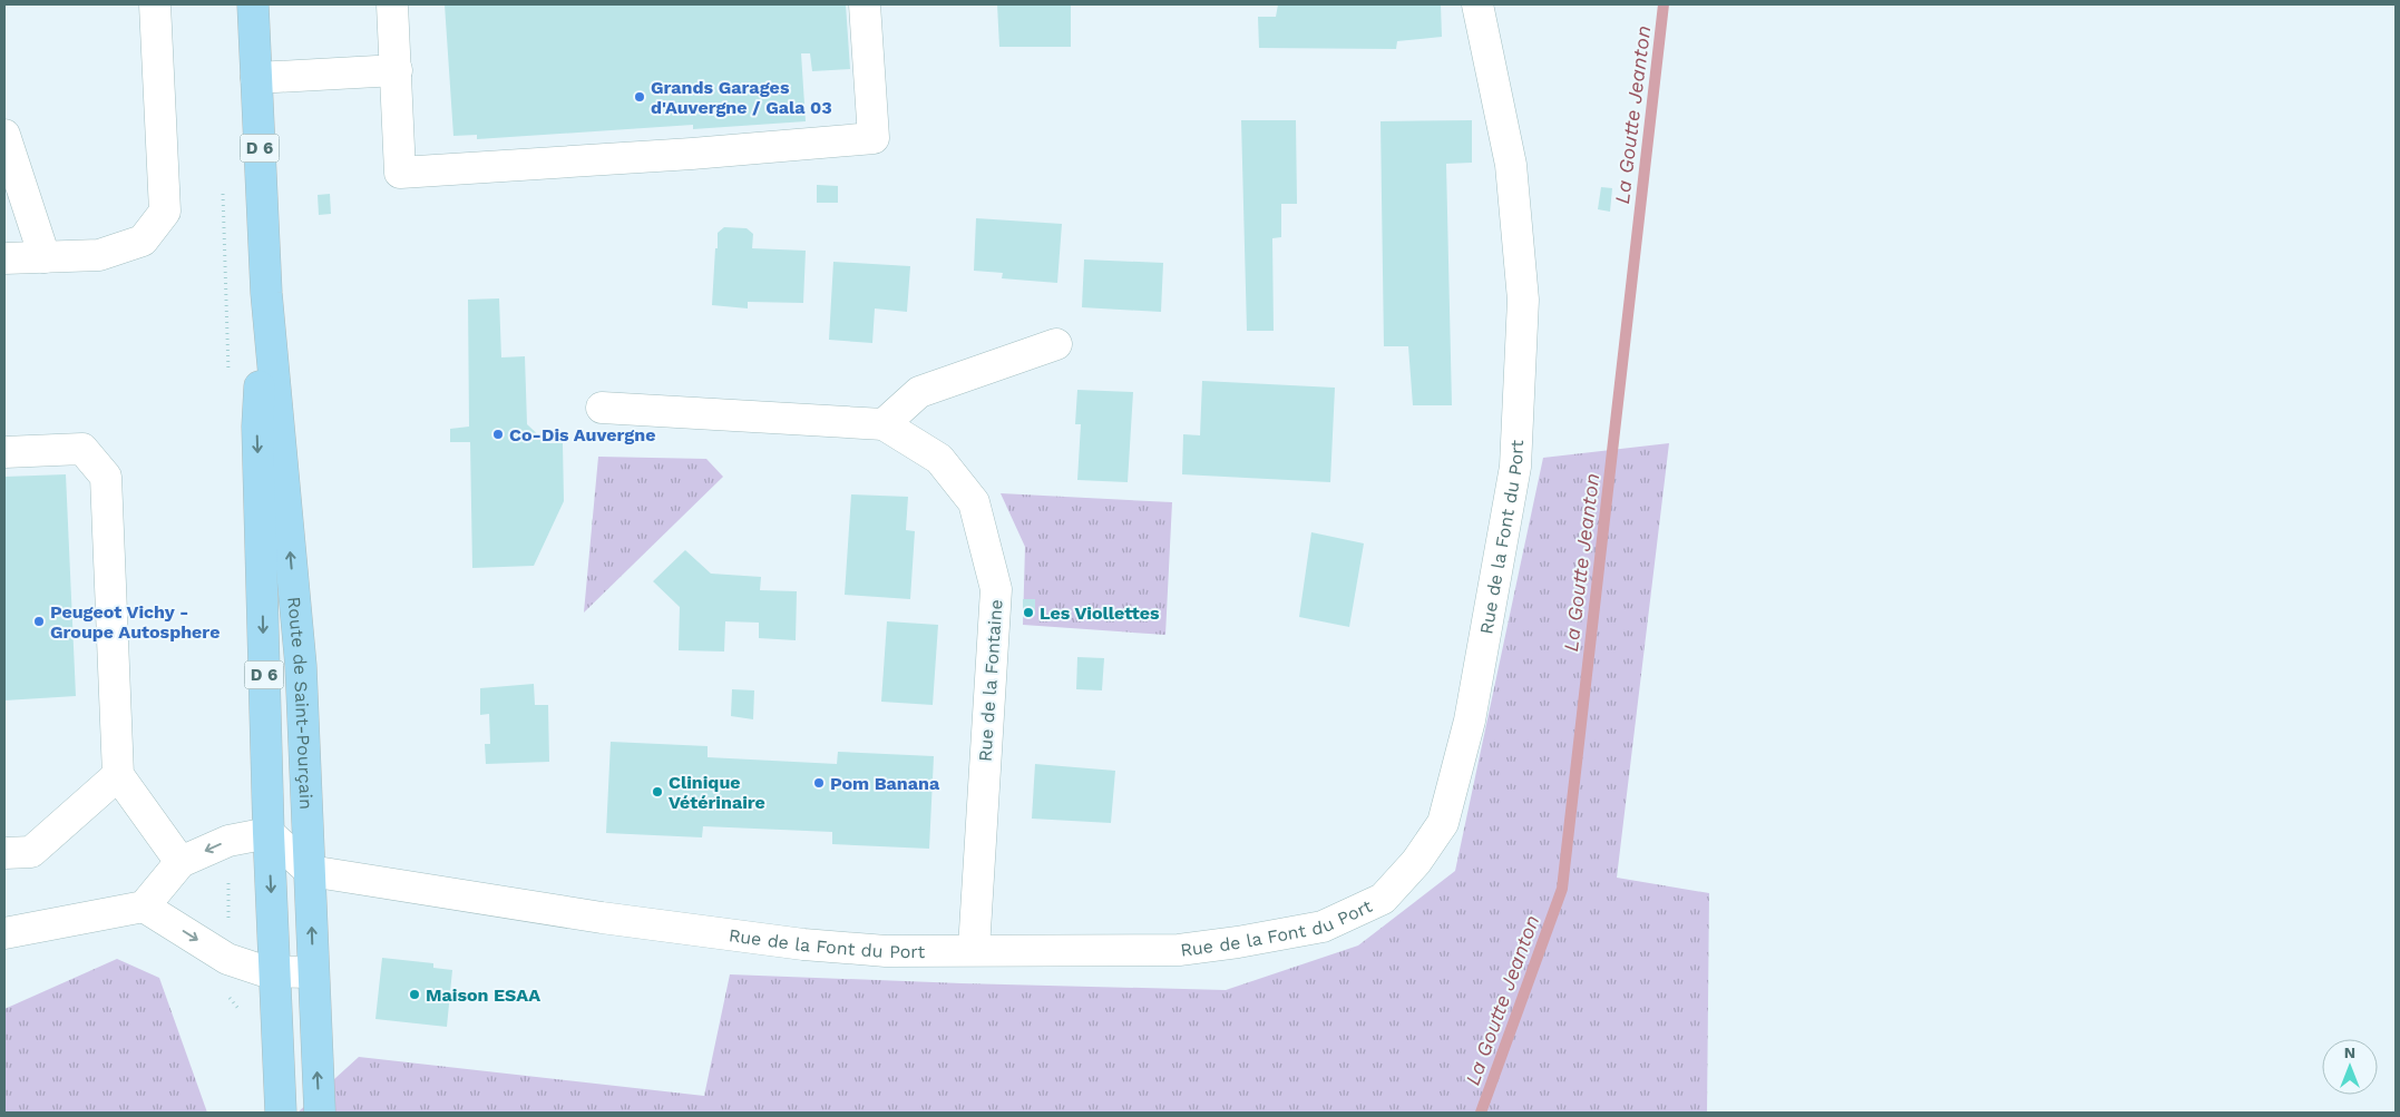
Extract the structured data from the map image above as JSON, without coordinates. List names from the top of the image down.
{
  "streets": {
    "main road": ["D 6", "Route de Saint-Pourçain"],
    "street": ["Rue de la Font du Port", "Rue de la Fontaine"]
  },
  "crossings": [
    ["Rue de la Font du Port", "Rue de la Fontaine"],
    ["Rue de la Font du Port", "Route de Saint-Pourçain"]
  ],
  "water": ["La Goutte Jeanton"],
  "places": [
    "Grands Garages d'Auvergne / Gala 03",
    "Co-Dis Auvergne",
    "Les Viollettes",
    "Peugeot Vichy - Groupe Autosphere",
    "Pom Banana",
    "Clinique Vétérinaire",
    "Maison ESAA"
  ],
  "north": "top"
}
